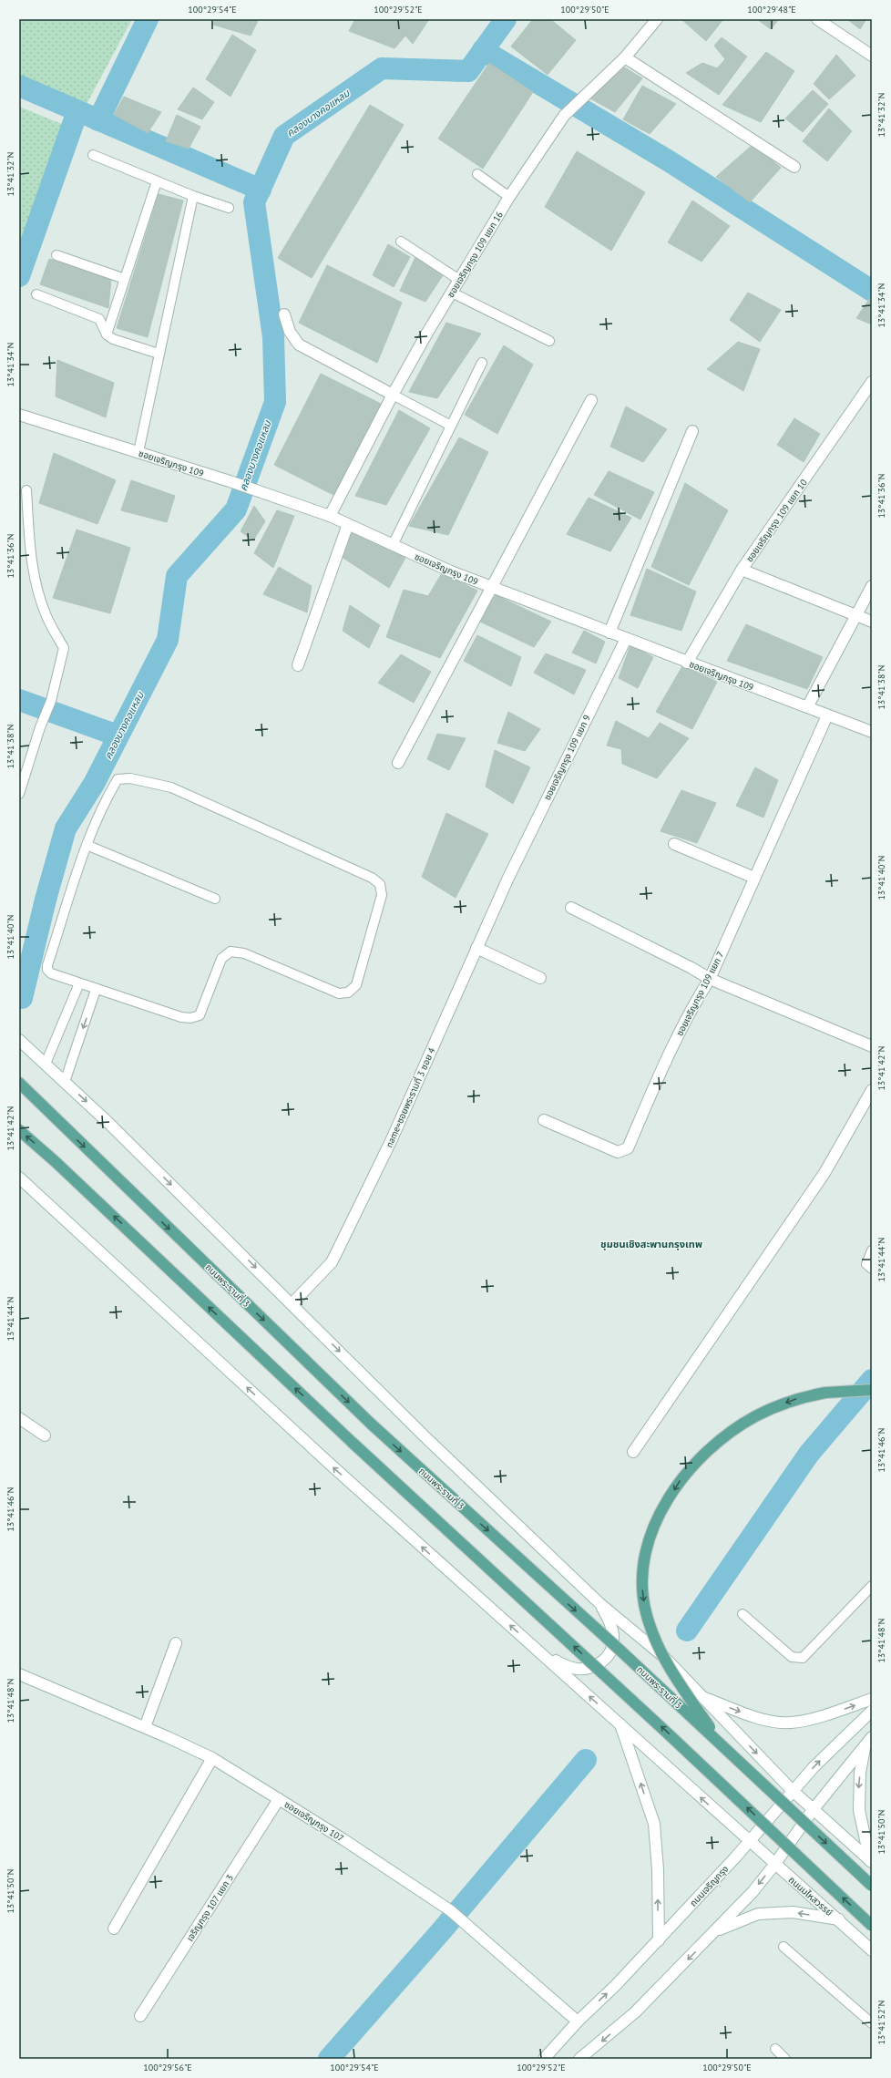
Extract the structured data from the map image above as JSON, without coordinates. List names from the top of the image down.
{
  "streets": {
    "main road": ["ถนนพระรามที่ 3"],
    "street": [
      "ซอยเจริญกรุง 109 แยก 16",
      "ซอยเจริญกรุง 109",
      "ซอยเจริญกรุง 109 แยก 10",
      "ซอยเจริญกรุง 109 แยก 9",
      "ซอยเจริญกรุง 109 แยก 7",
      "name=ซอยพระรามที่ 3 ซอย 4",
      "ซอยเจริญกรุง 107",
      "ถนนเจริญกรุง",
      "ถนนมไหสวรรย์",
      "เจริญกรุง 107 แยก 3"
    ]
  },
  "crossings": [
    ["ซอยเจริญกรุง 109 แยก 16", "ซอยเจริญกรุง 109"],
    ["ซอยเจริญกรุง 109", "ซอยเจริญกรุง 109 แยก 10"],
    ["ซอยเจริญกรุง 109", "ซอยเจริญกรุง 109 แยก 9"],
    ["ซอยเจริญกรุง 109", "ซอยเจริญกรุง 109 แยก 7"],
    ["ซอยเจริญกรุง 109 แยก 9", "name=ซอยพระรามที่ 3 ซอย 4"],
    ["ซอยเจริญกรุง 107", "ถนนเจริญกรุง"],
    ["ซอยเจริญกรุง 107", "เจริญกรุง 107 แยก 3"],
    ["ถนนเจริญกรุง", "ถนนมไหสวรรย์"]
  ],
  "districts": ["ชุมชนเชิงสะพานกรุงเทพ"],
  "water": ["คลองบางคอแหลม"],
  "coordinates": [
    "100°29'54\"E",
    "100°29'52\"E",
    "100°29'50\"E",
    "100°29'48\"E",
    "13°41'32\"N",
    "13°41'34\"N",
    "13°41'36\"N",
    "13°41'38\"N",
    "13°41'40\"N",
    "13°41'42\"N",
    "13°41'44\"N",
    "13°41'46\"N",
    "13°41'48\"N",
    "13°41'50\"N",
    "13°41'52\"N",
    "100°29'56\"E"
  ]
}
